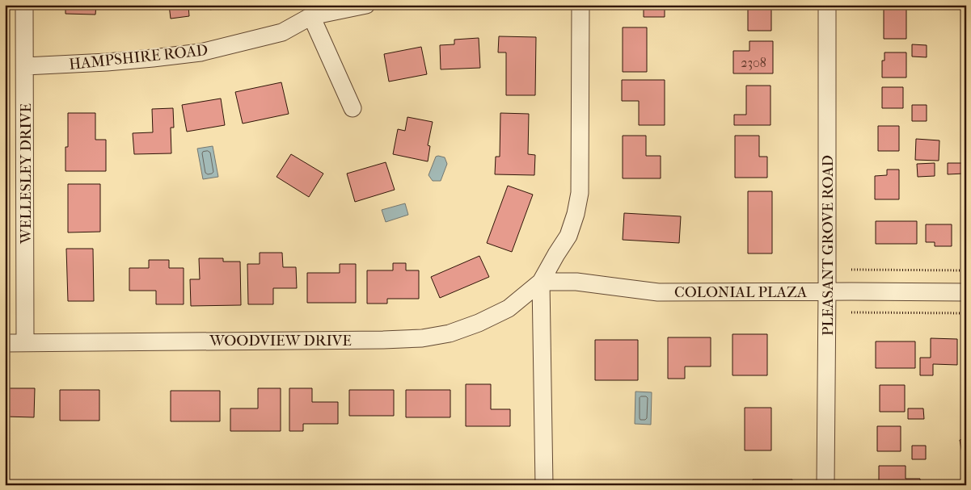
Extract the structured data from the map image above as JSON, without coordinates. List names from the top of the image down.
{
  "streets": {
    "street": [
      "HAMPSHIRE ROAD",
      "WELLESLEY DRIVE",
      "PLEASANT GROVE ROAD",
      "COLONIAL PLAZA",
      "WOODVIEW DRIVE"
    ]
  },
  "crossings": [
    ["HAMPSHIRE ROAD", "WELLESLEY DRIVE"],
    ["WELLESLEY DRIVE", "WOODVIEW DRIVE"],
    ["PLEASANT GROVE ROAD", "COLONIAL PLAZA"],
    ["COLONIAL PLAZA", "WOODVIEW DRIVE"]
  ],
  "house_numbers": ["2308"]
}
